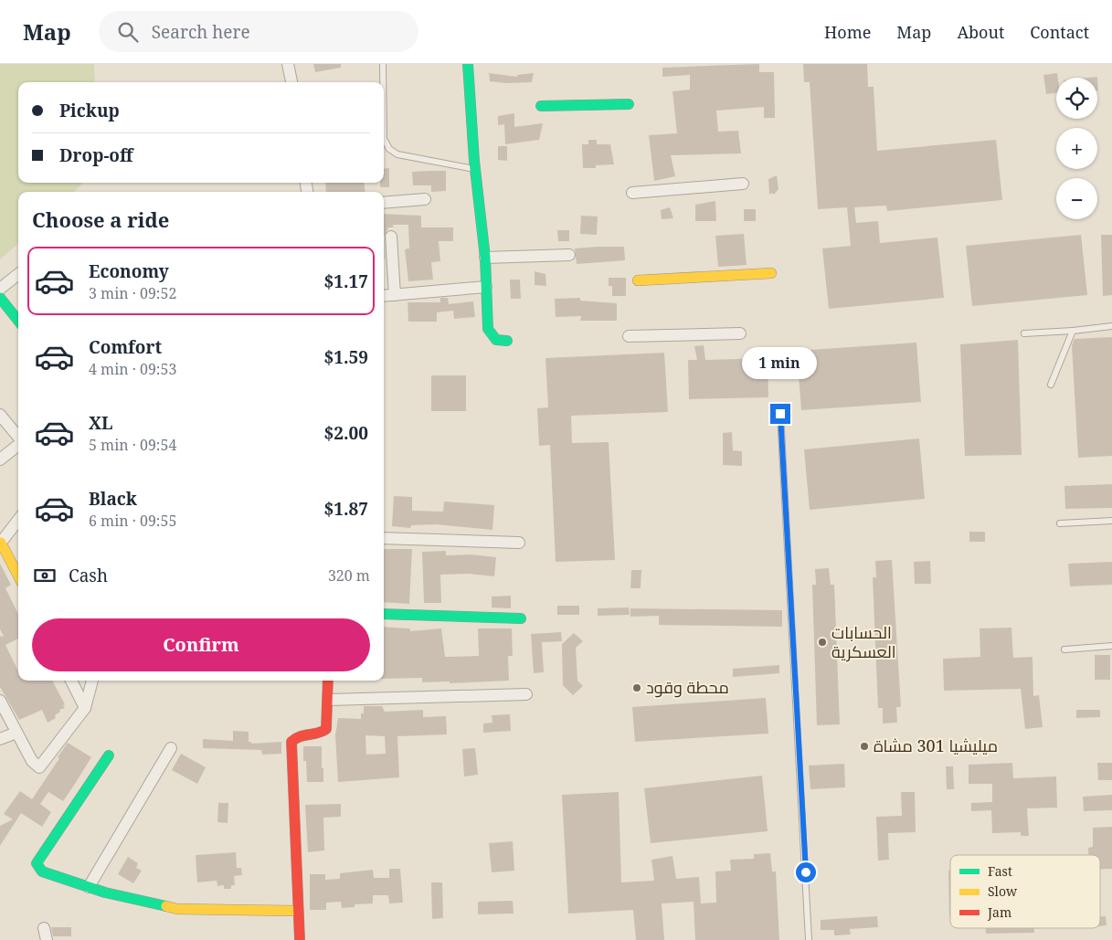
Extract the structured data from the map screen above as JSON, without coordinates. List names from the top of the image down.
{
  "places": ["الحسابات العسكرية", "محطة وقود", "ميليشيا 301 مشاة"],
  "legend": ["Fast", "Slow", "Jam"],
  "page": {
    "header": "Map",
    "search": "Search here",
    "nav": [
      "Home",
      "Map",
      "About",
      "Contact"
    ],
    "map_buttons": ["+", "−"],
    "banner": ["Pickup", "Drop-off"],
    "heading": "Choose a ride",
    "list": [
      {
        "name": "Economy",
        "note": "3 min · 09:52",
        "value": "$1.17"
      },
      {
        "name": "Comfort",
        "note": "4 min · 09:53",
        "value": "$1.59"
      },
      {
        "name": "XL",
        "note": "5 min · 09:54",
        "value": "$2.00"
      },
      {
        "name": "Black",
        "note": "6 min · 09:55",
        "value": "$1.87"
      }
    ],
    "bubble": "1 min",
    "pay": ["Cash", "320 m"],
    "buttons": "Confirm"
  }
}
